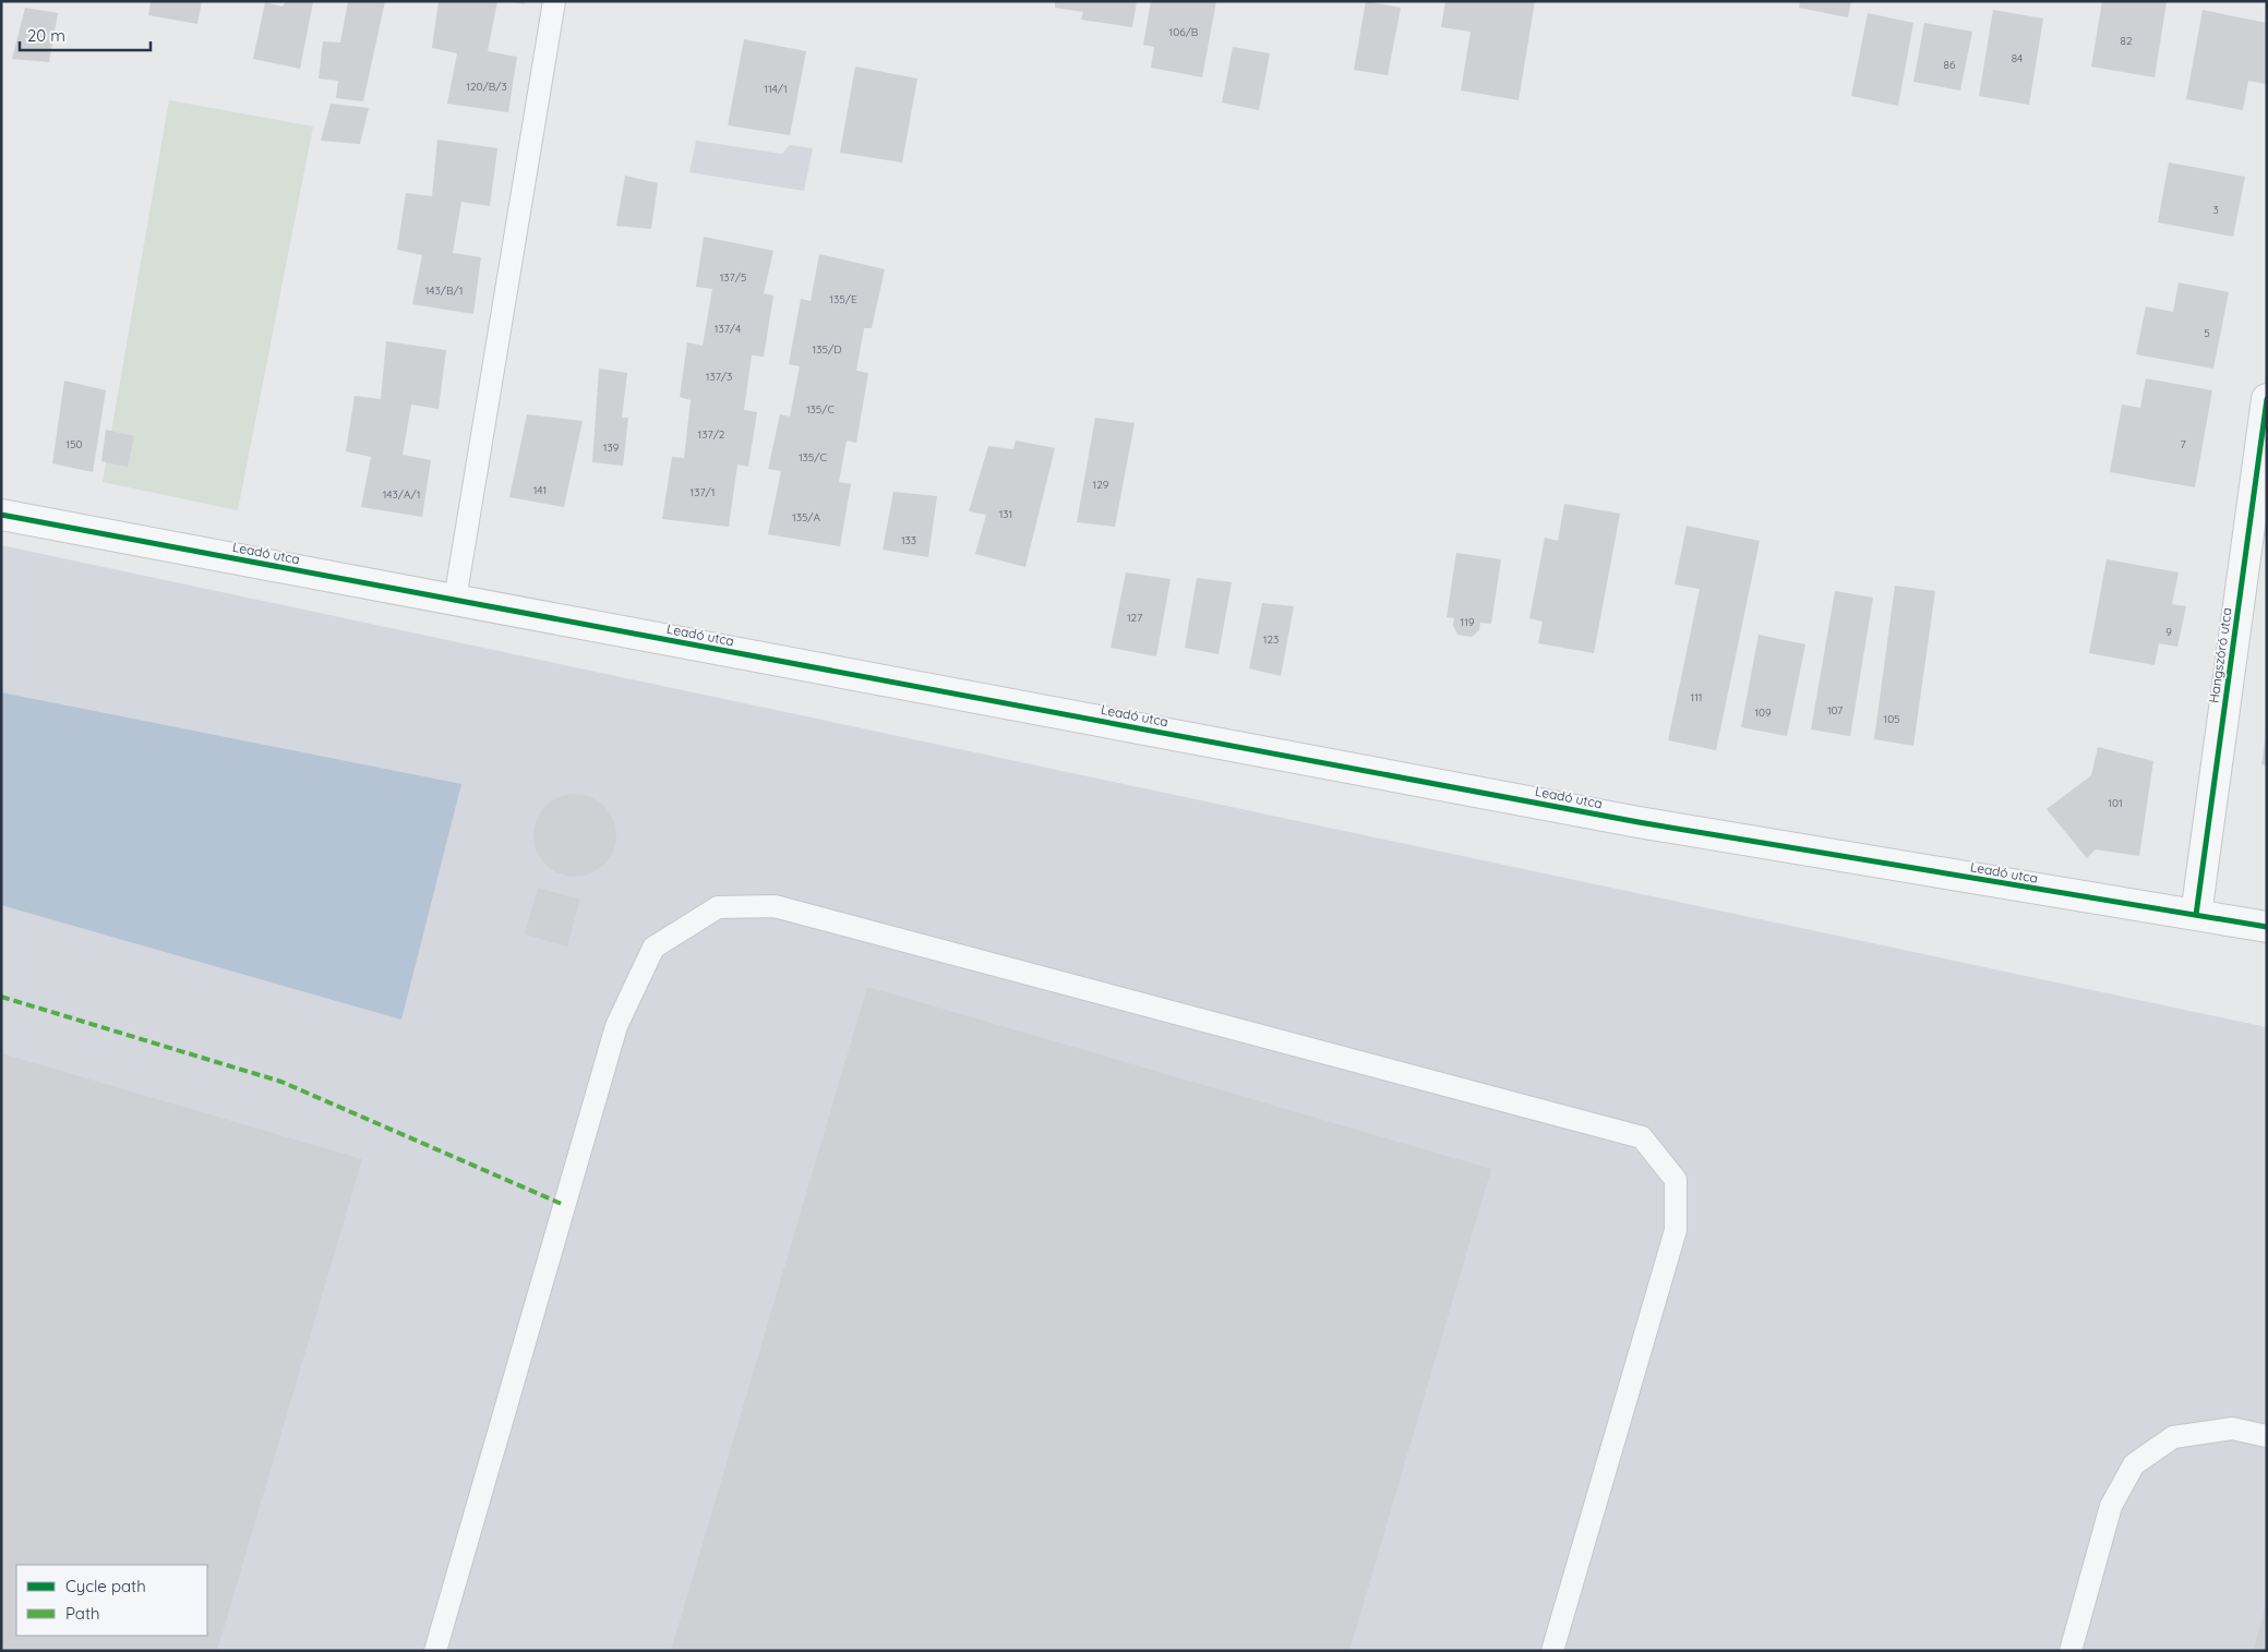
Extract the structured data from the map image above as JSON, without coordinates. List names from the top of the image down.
{
  "streets": {
    "street": ["Leadó utca", "Hangszóró utca"]
  },
  "crossings": [
    ["Leadó utca", "Hangszóró utca"]
  ],
  "house_numbers": [
    "106/B",
    "82",
    "84",
    "86",
    "120/B/3",
    "114/1",
    "3",
    "137/5",
    "143/B/1",
    "135/E",
    "137/4",
    "5",
    "135/D",
    "137/3",
    "135/C",
    "137/2",
    "150",
    "7",
    "139",
    "135/C",
    "129",
    "141",
    "137/1",
    "143/A/1",
    "131",
    "135/A",
    "133",
    "127",
    "119",
    "9",
    "123",
    "111",
    "107",
    "109",
    "105",
    "101"
  ],
  "legend": ["Cycle path", "Path"],
  "scale_bar": "20 m"
}
